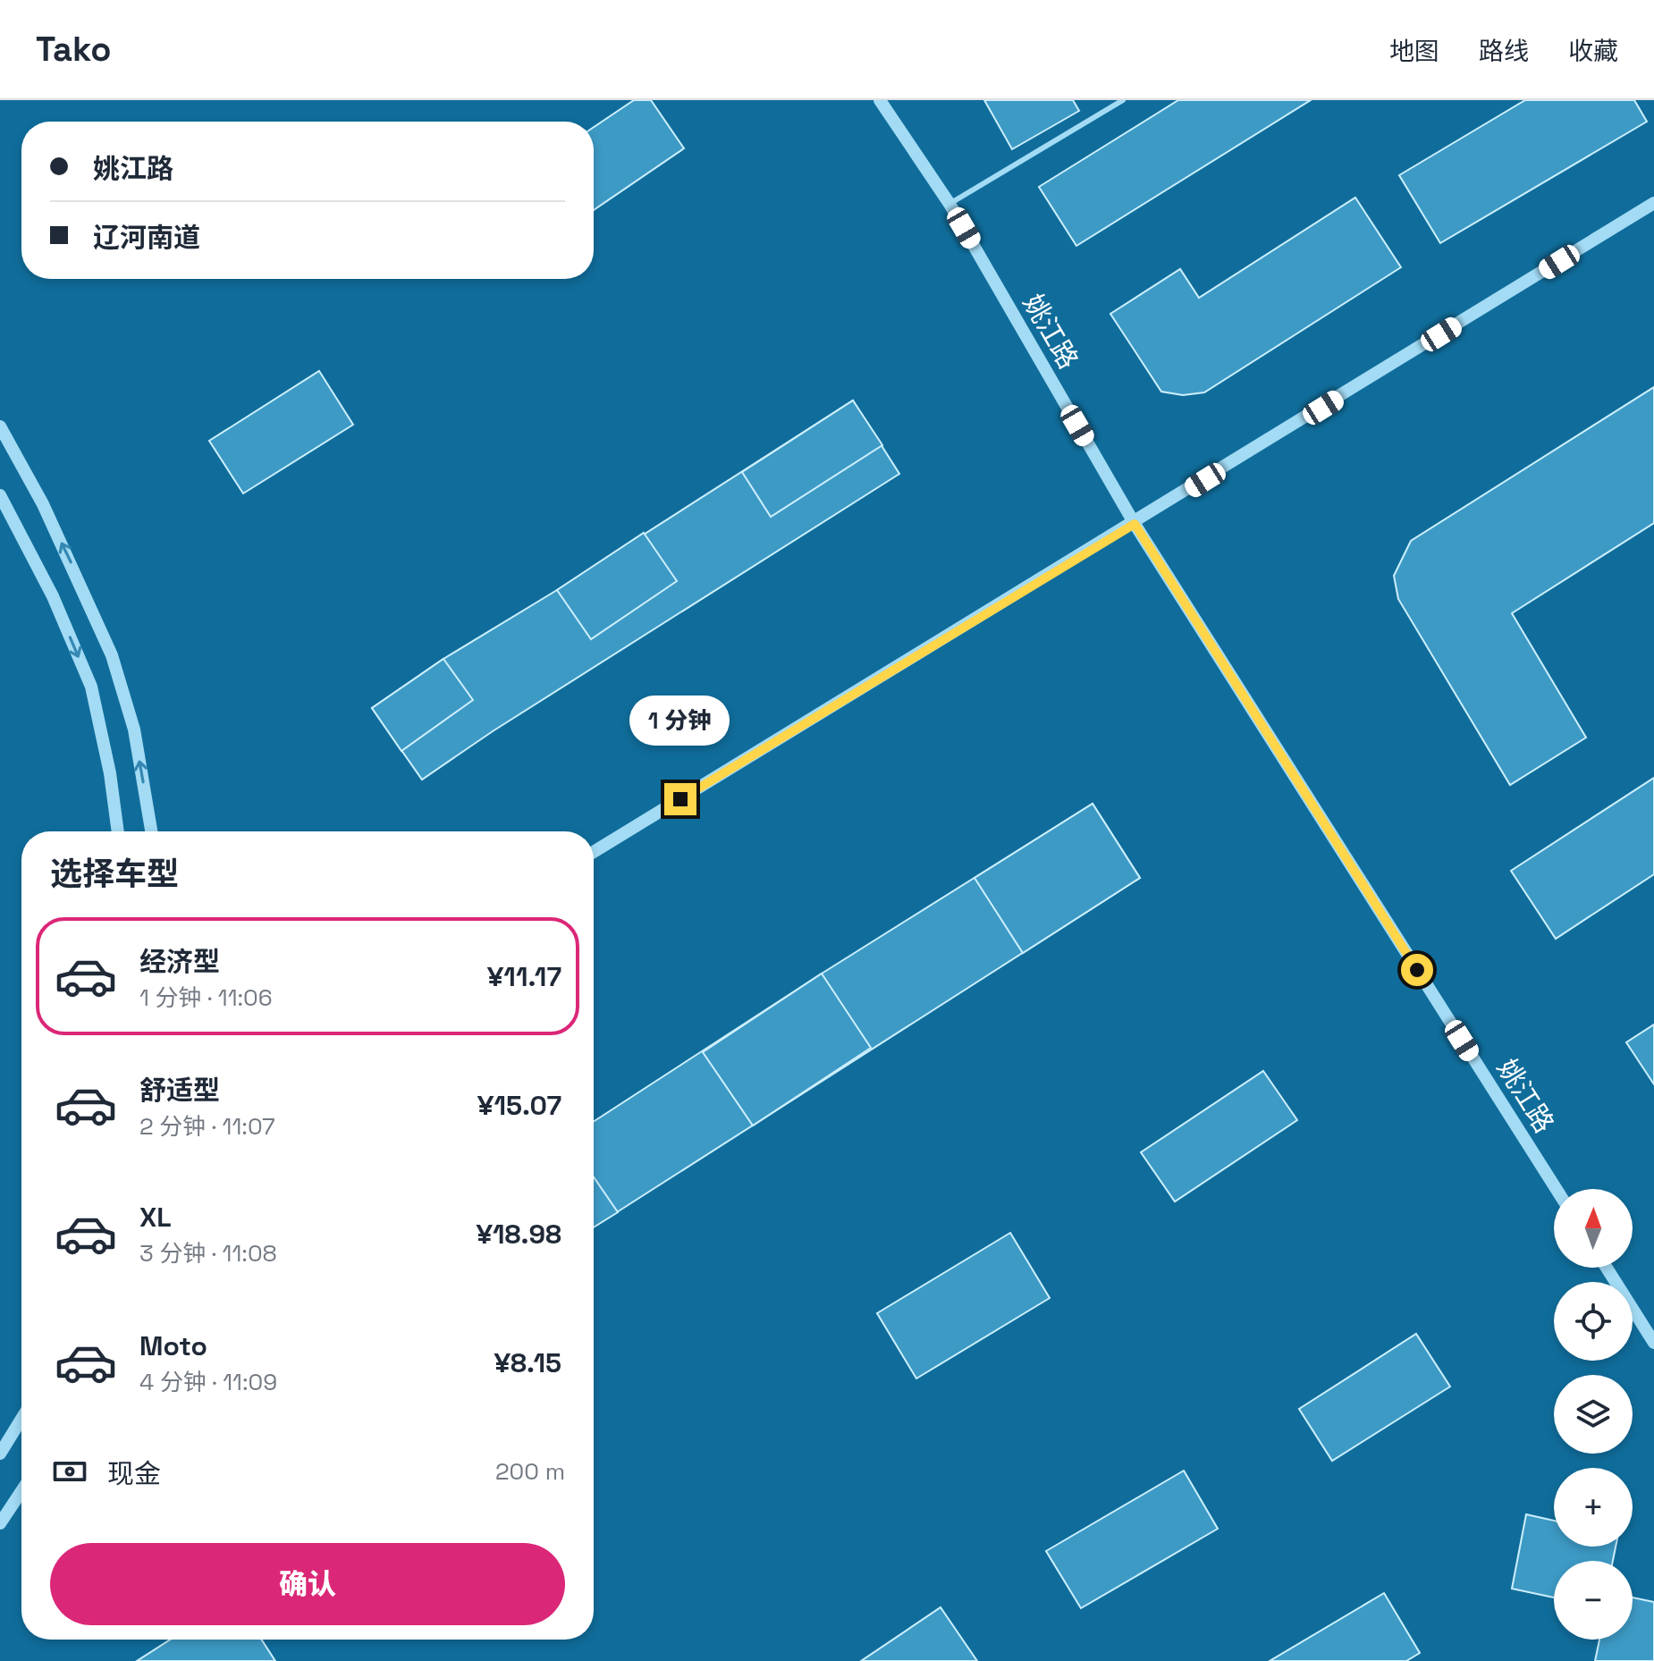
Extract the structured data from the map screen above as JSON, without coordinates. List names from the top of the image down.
{
  "streets": {
    "street": ["姚江路"]
  },
  "north": "top",
  "page": {
    "header": "Tako",
    "nav": ["地图", "路线", "收藏"],
    "banner": ["姚江路", "辽河南道"],
    "bubble": "1 分钟",
    "heading": "选择车型",
    "list": [
      {
        "name": "经济型",
        "note": "1 分钟 · 11:06",
        "value": "¥11.17"
      },
      {
        "name": "舒适型",
        "note": "2 分钟 · 11:07",
        "value": "¥15.07"
      },
      {
        "name": "XL",
        "note": "3 分钟 · 11:08",
        "value": "¥18.98"
      },
      {
        "name": "Moto",
        "note": "4 分钟 · 11:09",
        "value": "¥8.15"
      }
    ],
    "map_buttons": ["+", "−"],
    "pay": ["现金", "200 m"],
    "buttons": "确认"
  }
}
